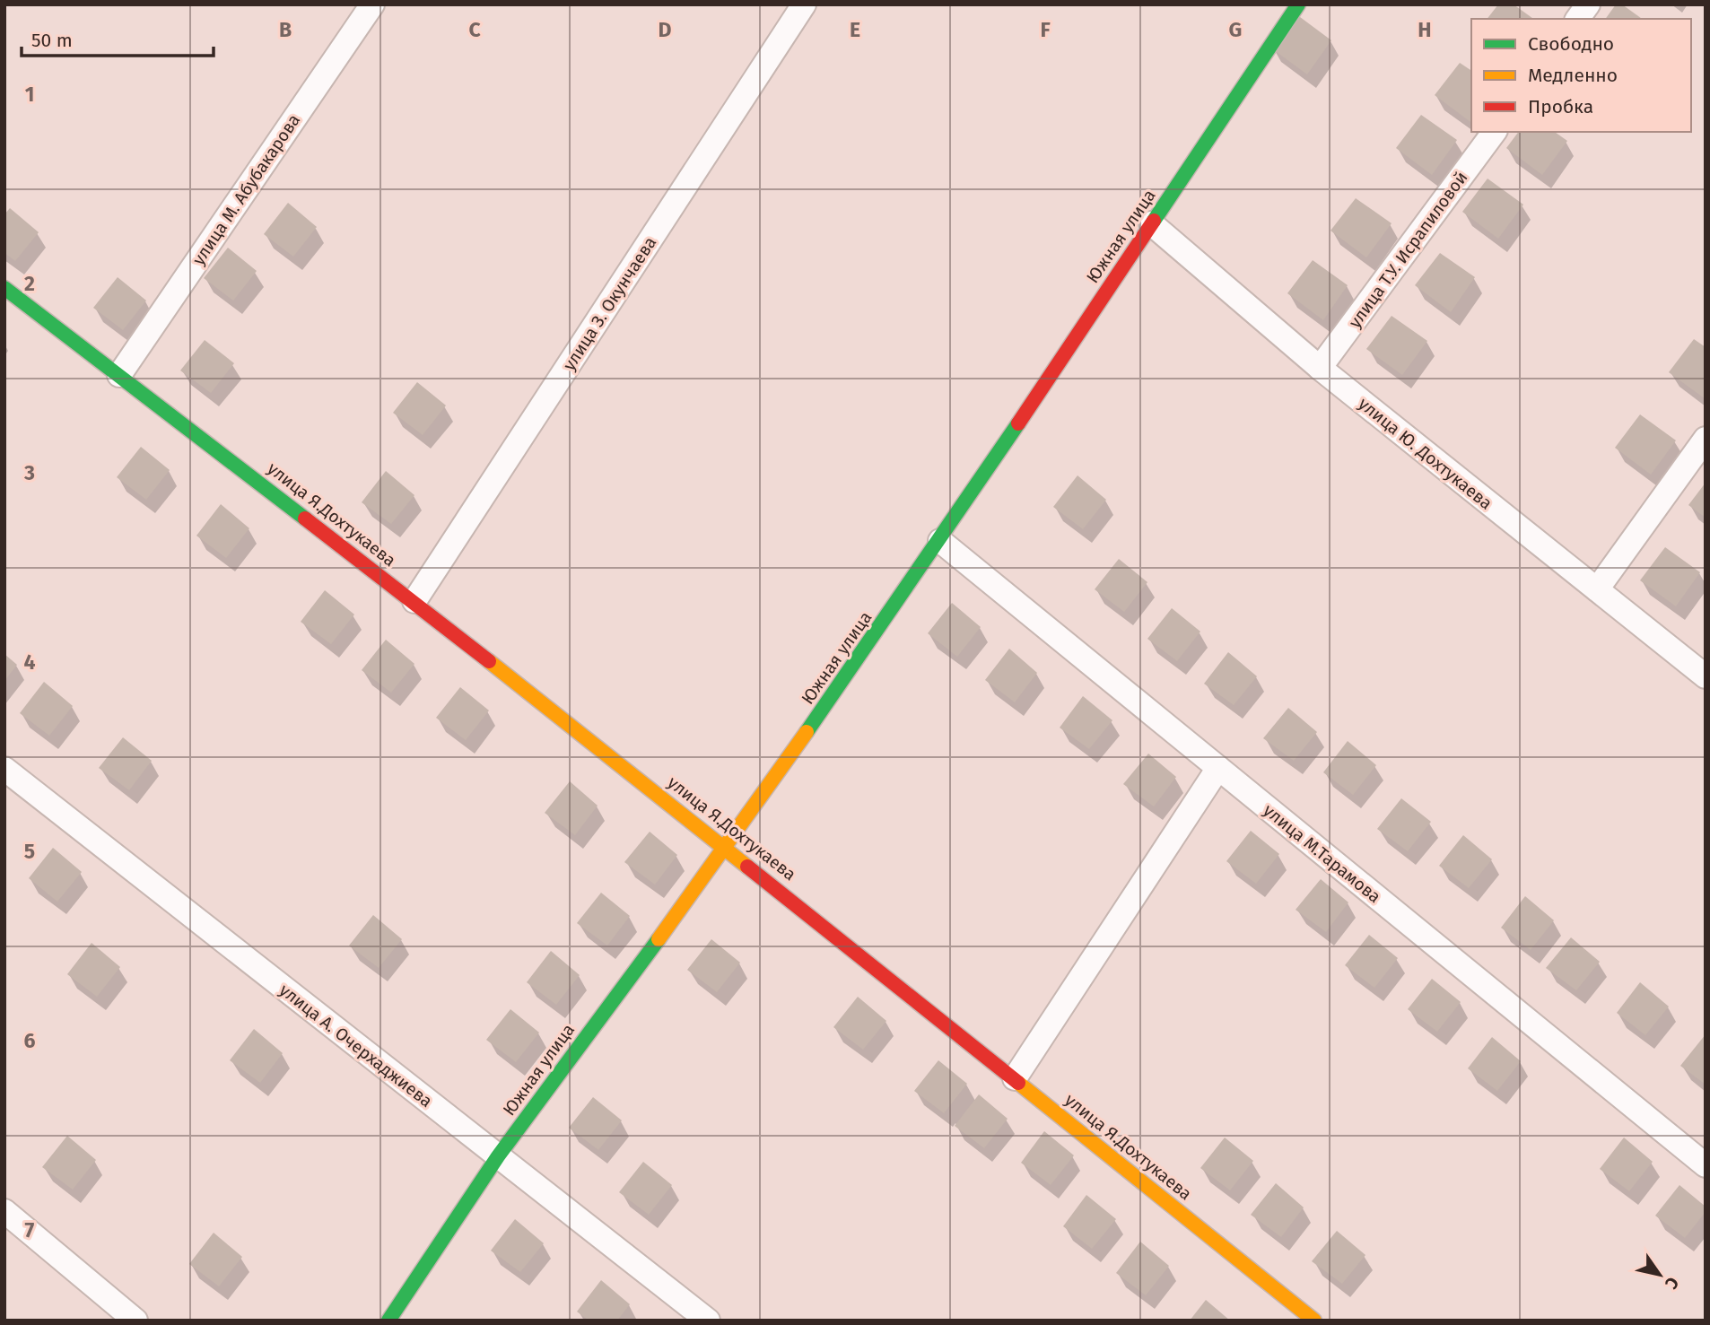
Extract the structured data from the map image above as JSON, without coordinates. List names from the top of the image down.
{
  "streets": {
    "street": [
      "улица М. Абубакарова",
      "Южная улица",
      "улица Т.У. Исрапиловой",
      "улица З. Окунчаева",
      "улица Ю. Дохтукаева",
      "улица Я.Дохтукаева",
      "улица М.Тарамова",
      "улица А. Очерхаджиева"
    ]
  },
  "crossings": [
    ["улица М. Абубакарова", "улица Я.Дохтукаева"],
    ["Южная улица", "улица Ю. Дохтукаева"],
    ["Южная улица", "улица Я.Дохтукаева"],
    ["Южная улица", "улица М.Тарамова"],
    ["Южная улица", "улица А. Очерхаджиева"],
    ["улица Т.У. Исрапиловой", "улица Ю. Дохтукаева"],
    ["улица З. Окунчаева", "улица Я.Дохтукаева"]
  ],
  "legend": ["Свободно", "Медленно", "Пробка"],
  "scale_bar": "50 m",
  "north": "bottom right",
  "grid": {
    "columns": [
      "B",
      "C",
      "D",
      "E",
      "F",
      "G",
      "H"
    ],
    "rows": [
      "1",
      "2",
      "3",
      "4",
      "5",
      "6",
      "7"
    ]
  }
}
